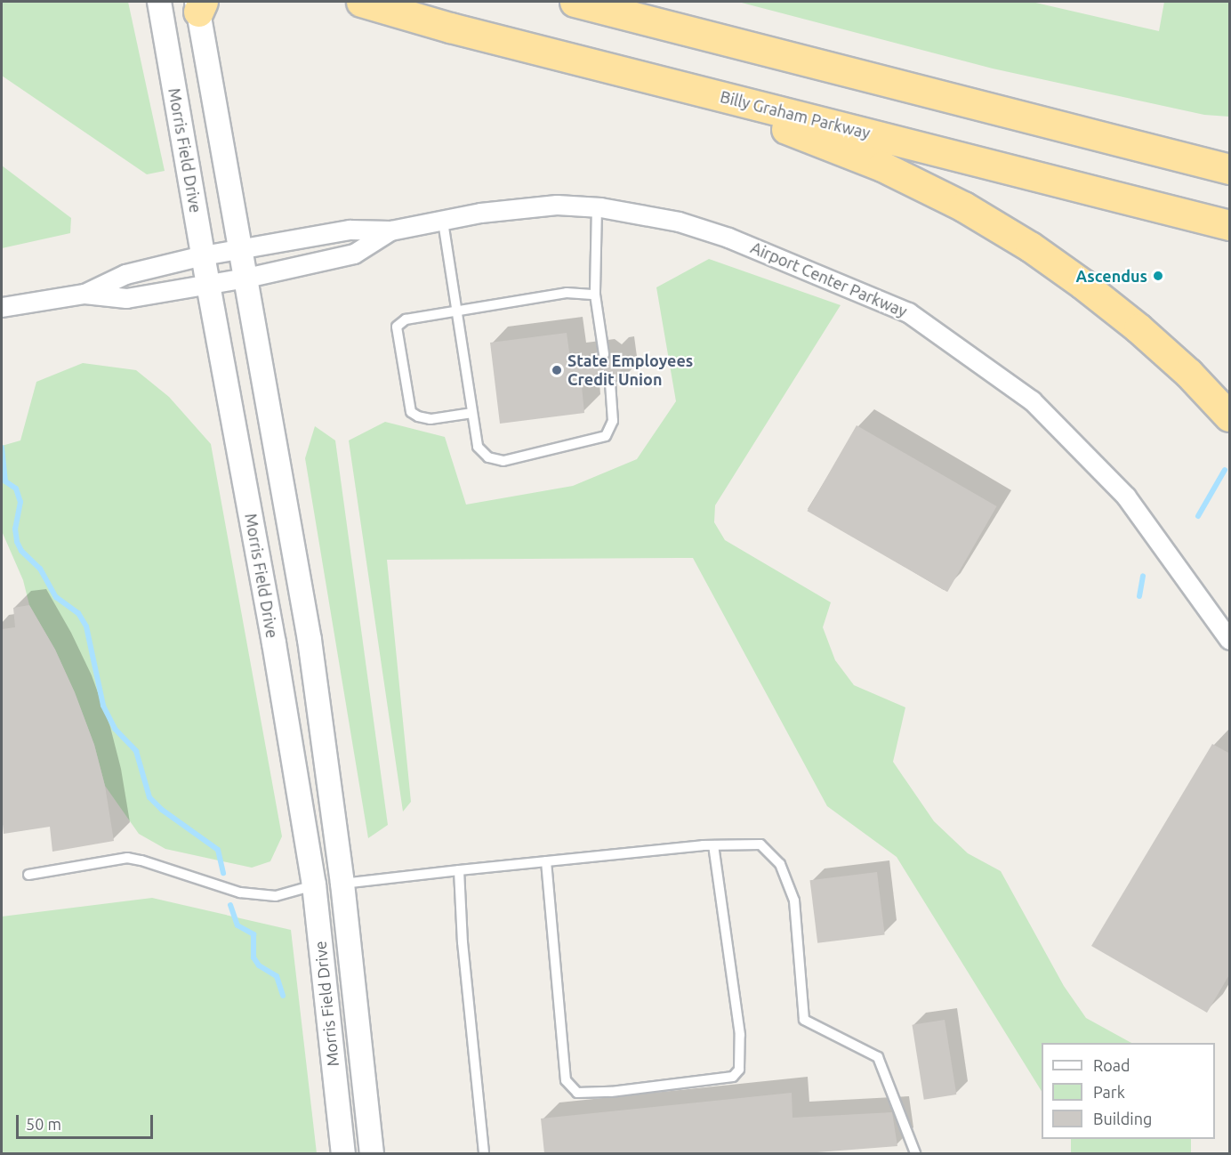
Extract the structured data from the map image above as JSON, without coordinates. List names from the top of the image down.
{
  "streets": {
    "highway": ["Billy Graham Parkway"],
    "street": ["Morris Field Drive", "Airport Center Parkway"]
  },
  "crossings": [
    ["Morris Field Drive", "Airport Center Parkway"]
  ],
  "places": ["Ascendus", "State Employees Credit Union"],
  "legend": ["Road", "Park", "Building"],
  "scale_bar": "50 m"
}
